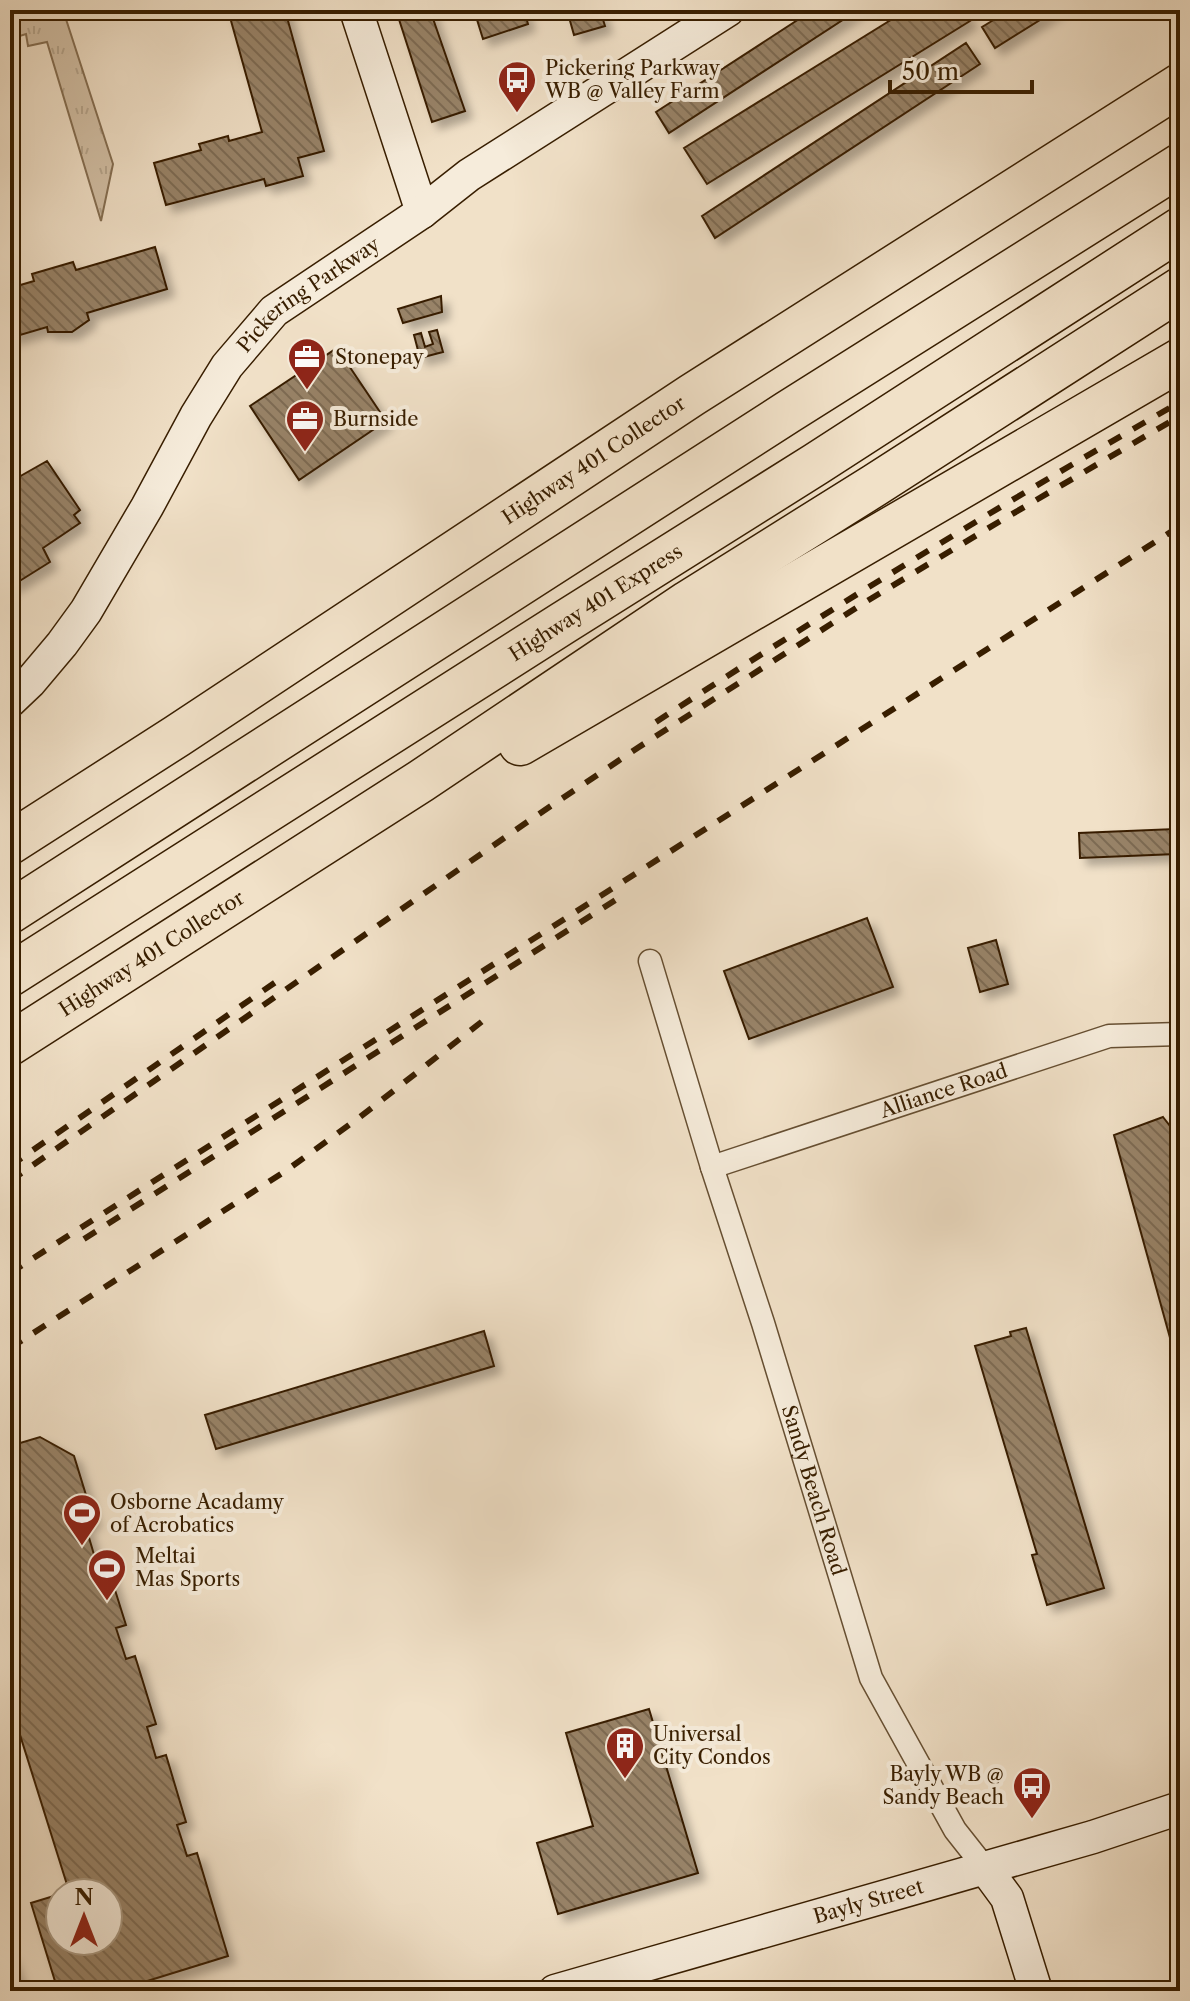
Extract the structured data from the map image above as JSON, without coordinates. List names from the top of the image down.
{
  "streets": {
    "highway": ["Highway 401 Collector", "Highway 401 Express"],
    "street": [
      "Pickering Parkway",
      "Alliance Road",
      "Sandy Beach Road",
      "Bayly Street"
    ]
  },
  "crossings": [
    ["Alliance Road", "Sandy Beach Road"],
    ["Sandy Beach Road", "Bayly Street"]
  ],
  "places": {
    "bus stop": ["Pickering Parkway WB @ Valley Farm", "Bayly WB @ Sandy Beach"],
    "office": ["Stonepay", "Burnside"],
    "sports": ["Osborne Acadamy of Acrobatics", "Meltai Mas Sports"],
    "building": ["Universal City Condos"]
  },
  "scale_bar": "50 m",
  "north": "top"
}
